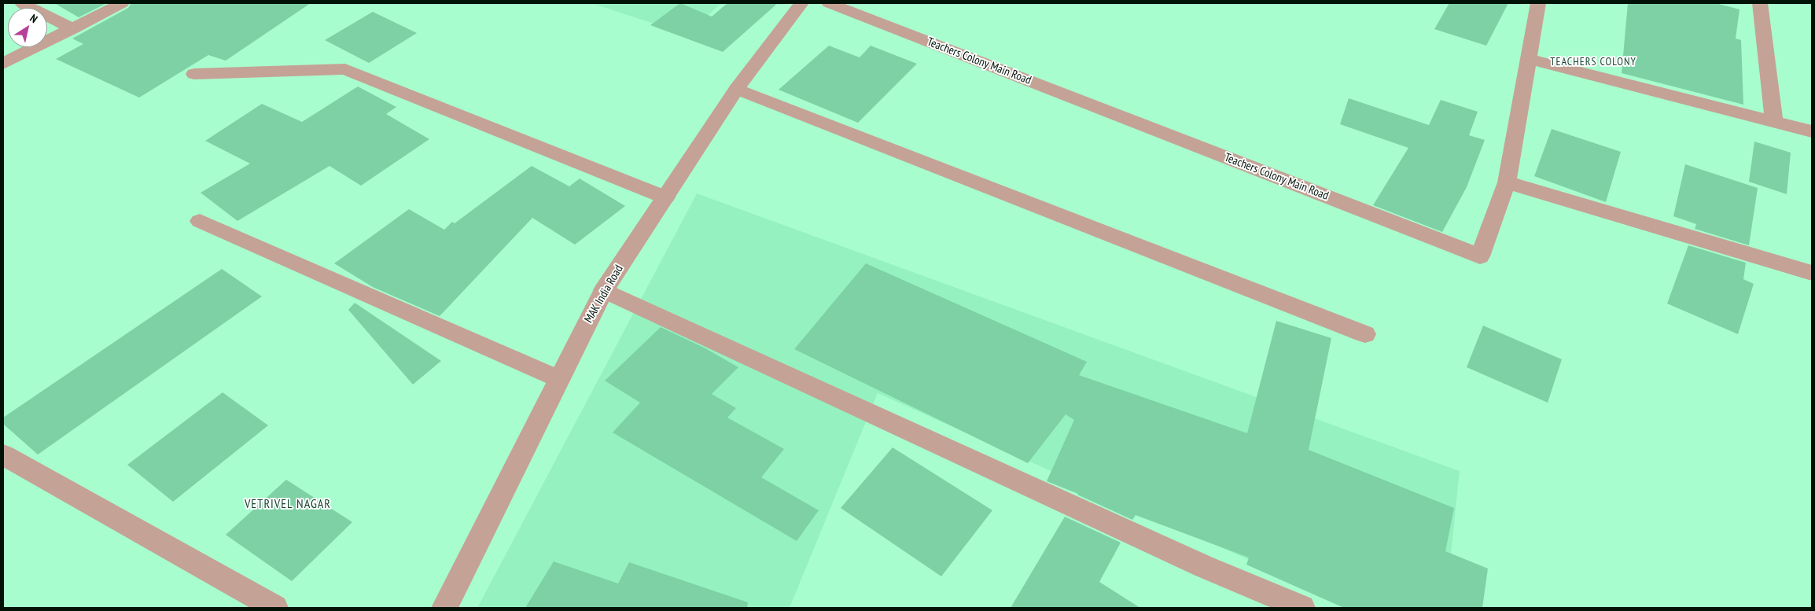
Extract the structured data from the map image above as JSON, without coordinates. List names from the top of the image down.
{
  "streets": {
    "street": ["Teachers Colony Main Road", "MAK India Road"]
  },
  "districts": ["TEACHERS COLONY", "VETRIVEL NAGAR"],
  "north": "top right"
}
